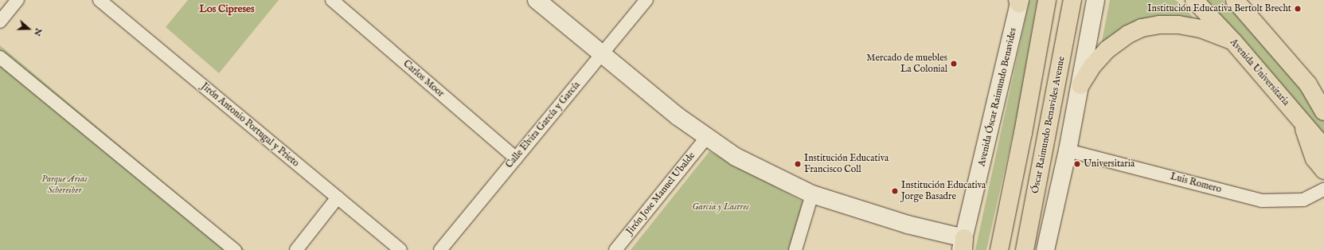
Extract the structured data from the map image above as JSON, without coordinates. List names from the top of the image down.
{
  "streets": {
    "main road": ["Avenida Universitaria", "Avenida Óscar Raimundo Benavides", "Óscar Raimundo Benavides Avenue"],
    "street": [
      "Carlos Moor",
      "Jirón Antonio Portugal y Prieto",
      "Calle Elvira García y García",
      "Luis Romero",
      "Jirón Jose Manuel Ubalde"
    ]
  },
  "crossings": [
    ["Carlos Moor", "Calle Elvira García y García"]
  ],
  "districts": ["Los Cipreses"],
  "parks": ["Parque Arias Schereiber", "Garcia y Lastres"],
  "places": [
    "Institución Educativa Bertolt Brecht",
    "Mercado de muebles La Colonial",
    "Institución Educativa Francisco Coll",
    "Universitaria",
    "Institución Educativa Jorge Basadre"
  ],
  "north": "right"
}
